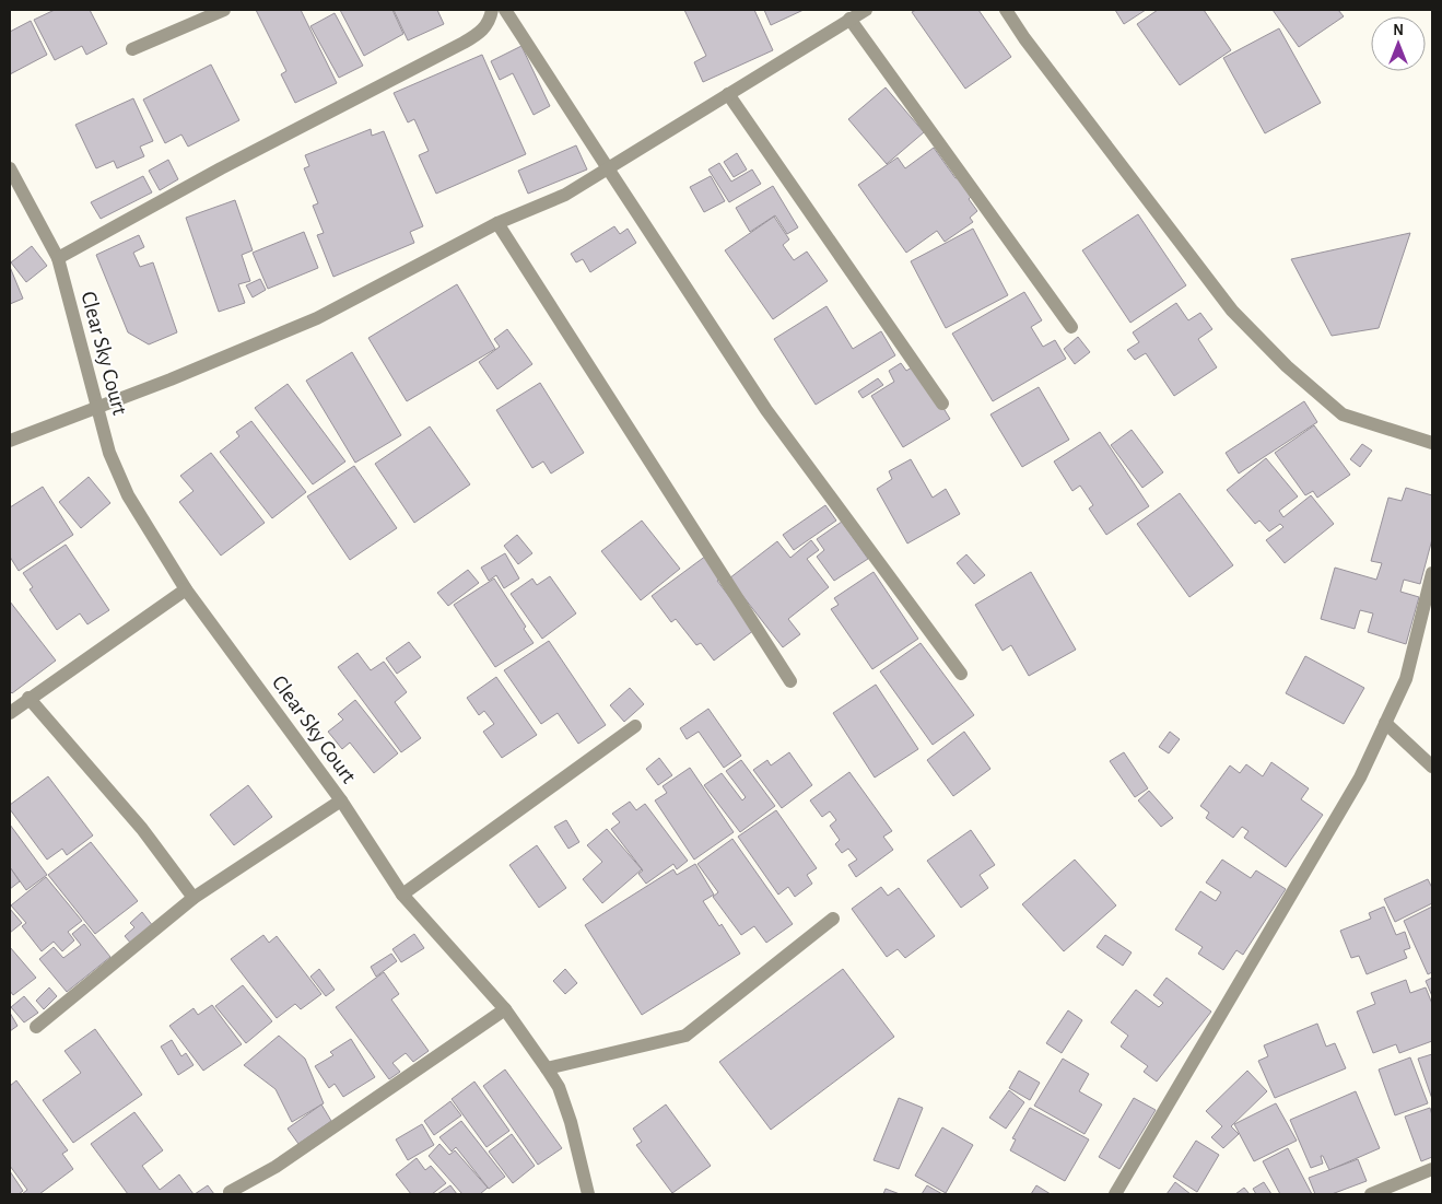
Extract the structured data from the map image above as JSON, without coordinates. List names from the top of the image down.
{
  "streets": {
    "street": ["Clear Sky Court"]
  },
  "north": "top"
}
